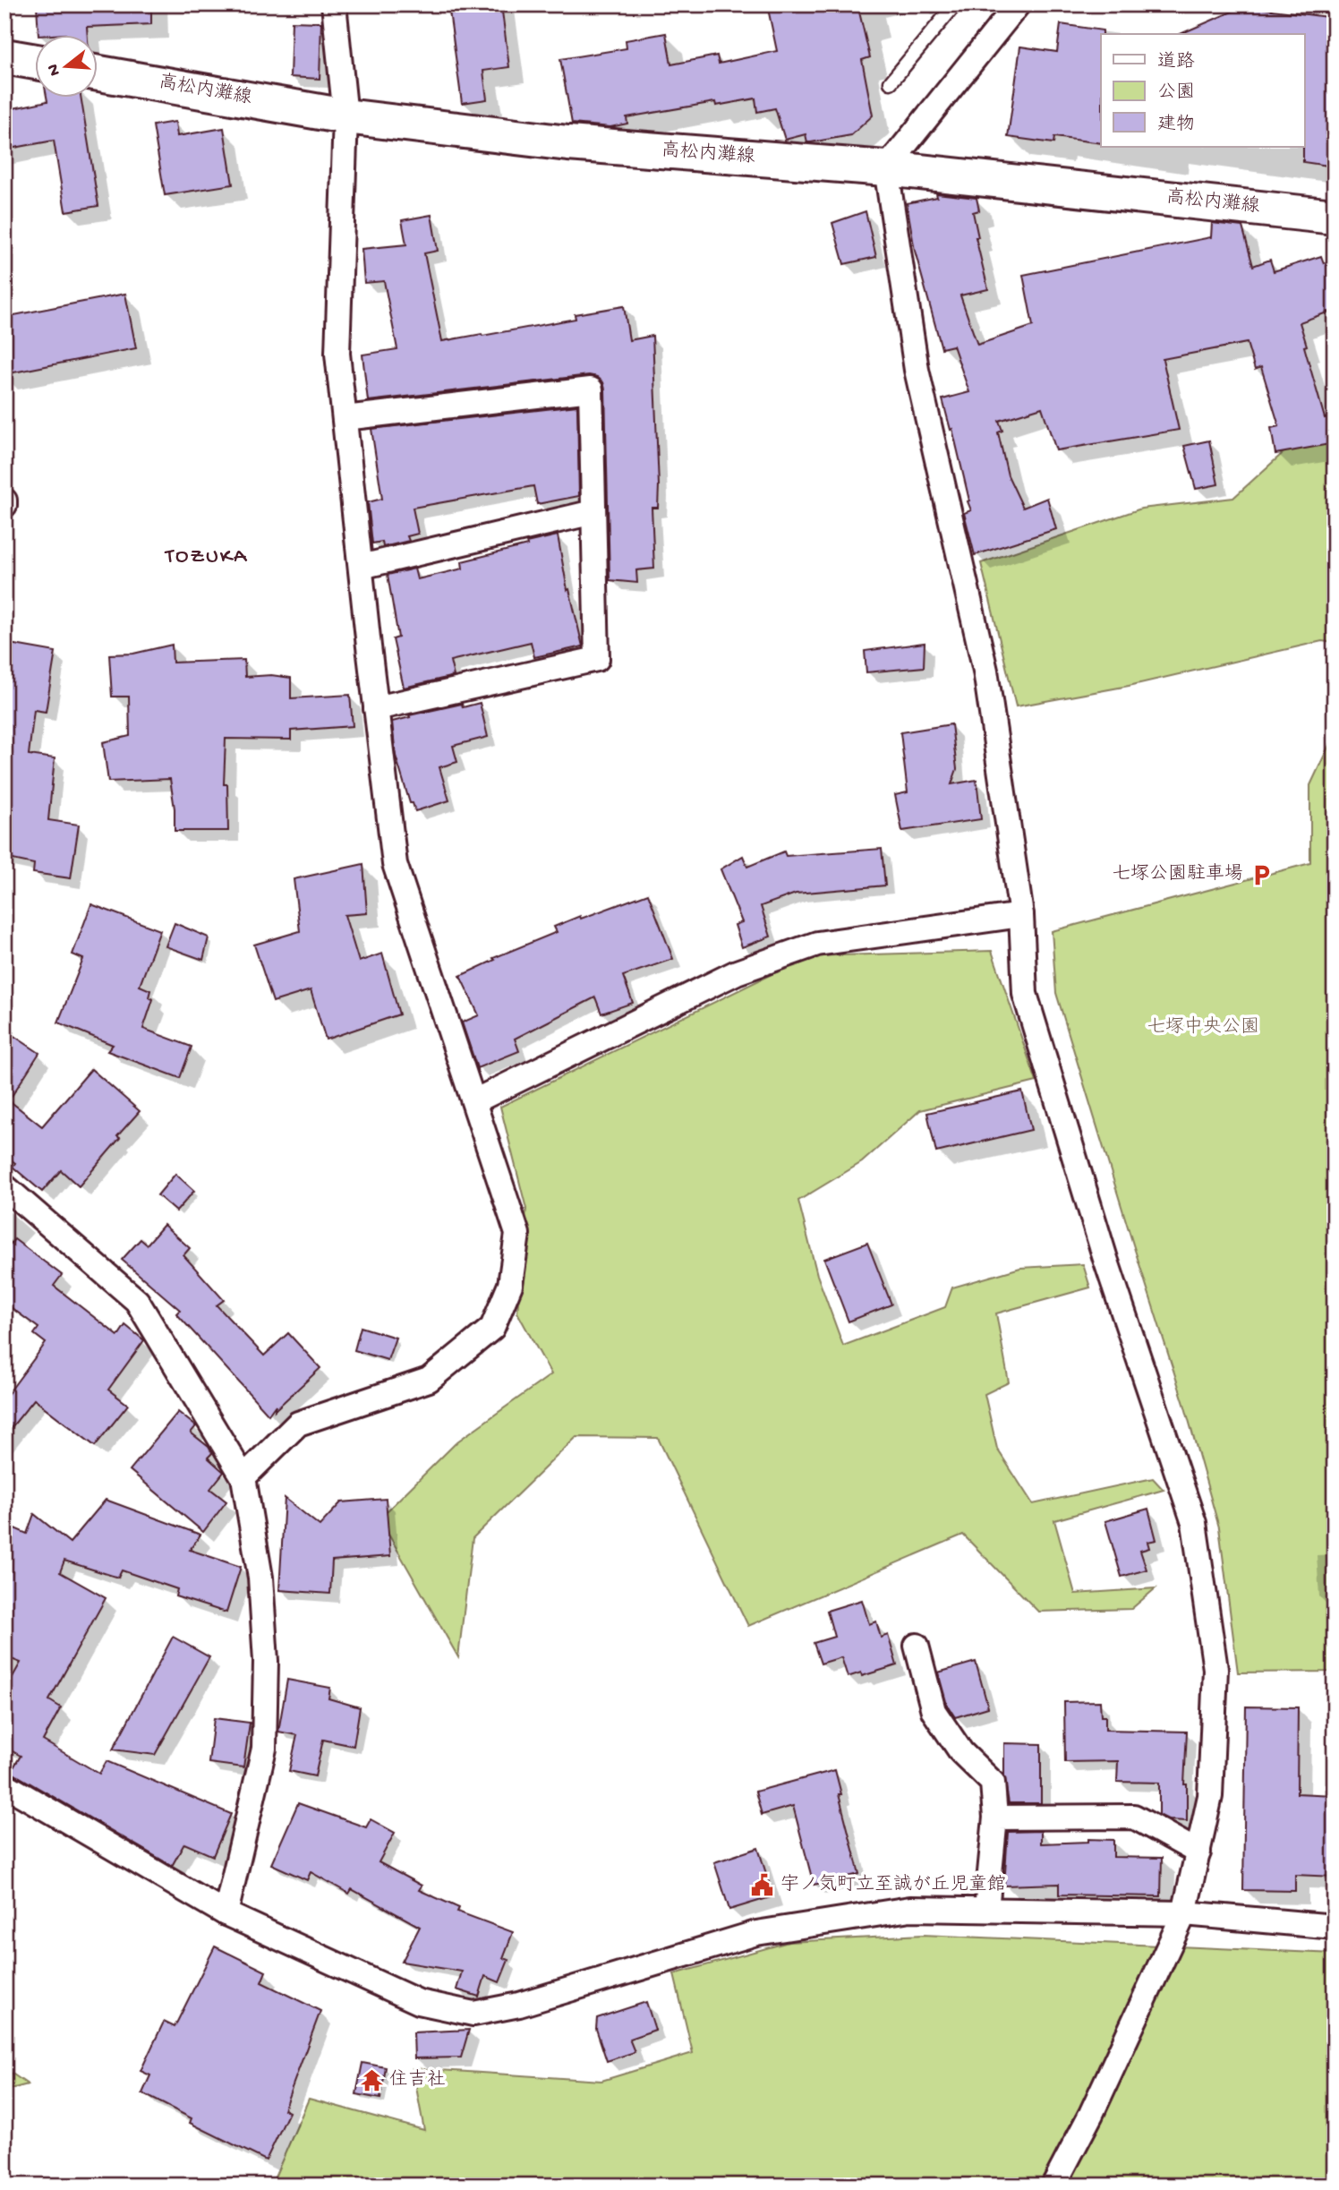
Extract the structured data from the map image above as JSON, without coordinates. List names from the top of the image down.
{
  "streets": {
    "main road": ["高松内灘線"]
  },
  "districts": ["TOZUKA"],
  "parks": ["七塚中央公園"],
  "places": {
    "parking": ["七塚公園駐車場"],
    "public building": ["宇ノ気町立至誠が丘児童館"],
    "temple": ["住吉社"]
  },
  "legend": ["道路", "公園", "建物"],
  "north": "left"
}
